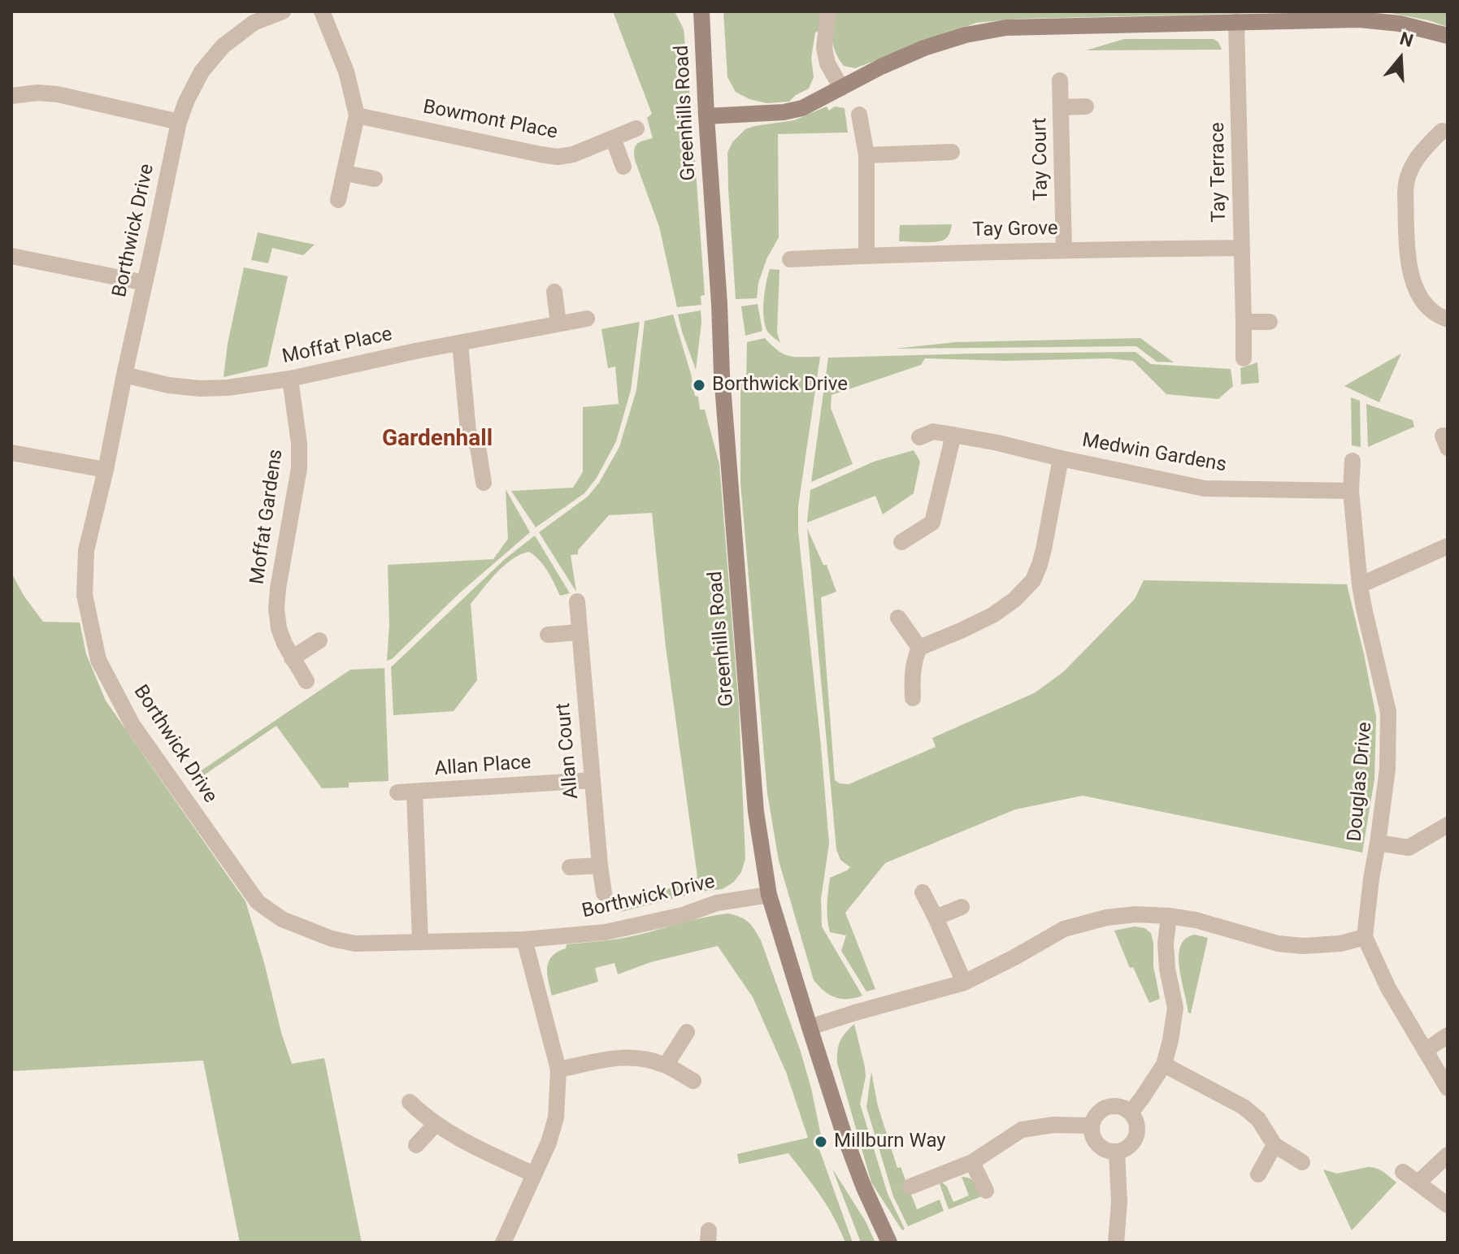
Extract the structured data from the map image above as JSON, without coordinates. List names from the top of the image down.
{
  "streets": {
    "street": [
      "Greenhills Road",
      "Bowmont Place",
      "Tay Court",
      "Tay Terrace",
      "Tay Grove",
      "Borthwick Drive",
      "Moffat Place",
      "Medwin Gardens",
      "Moffat Gardens",
      "Allan Court",
      "Allan Place",
      "Douglas Drive"
    ]
  },
  "crossings": [
    ["Greenhills Road", "Borthwick Drive"],
    ["Tay Court", "Tay Grove"],
    ["Tay Terrace", "Tay Grove"],
    ["Borthwick Drive", "Moffat Place"],
    ["Borthwick Drive", "Allan Place"],
    ["Moffat Place", "Moffat Gardens"],
    ["Medwin Gardens", "Douglas Drive"],
    ["Allan Court", "Allan Place"]
  ],
  "districts": ["Gardenhall"],
  "places": ["Borthwick Drive", "Millburn Way"],
  "north": "top"
}
